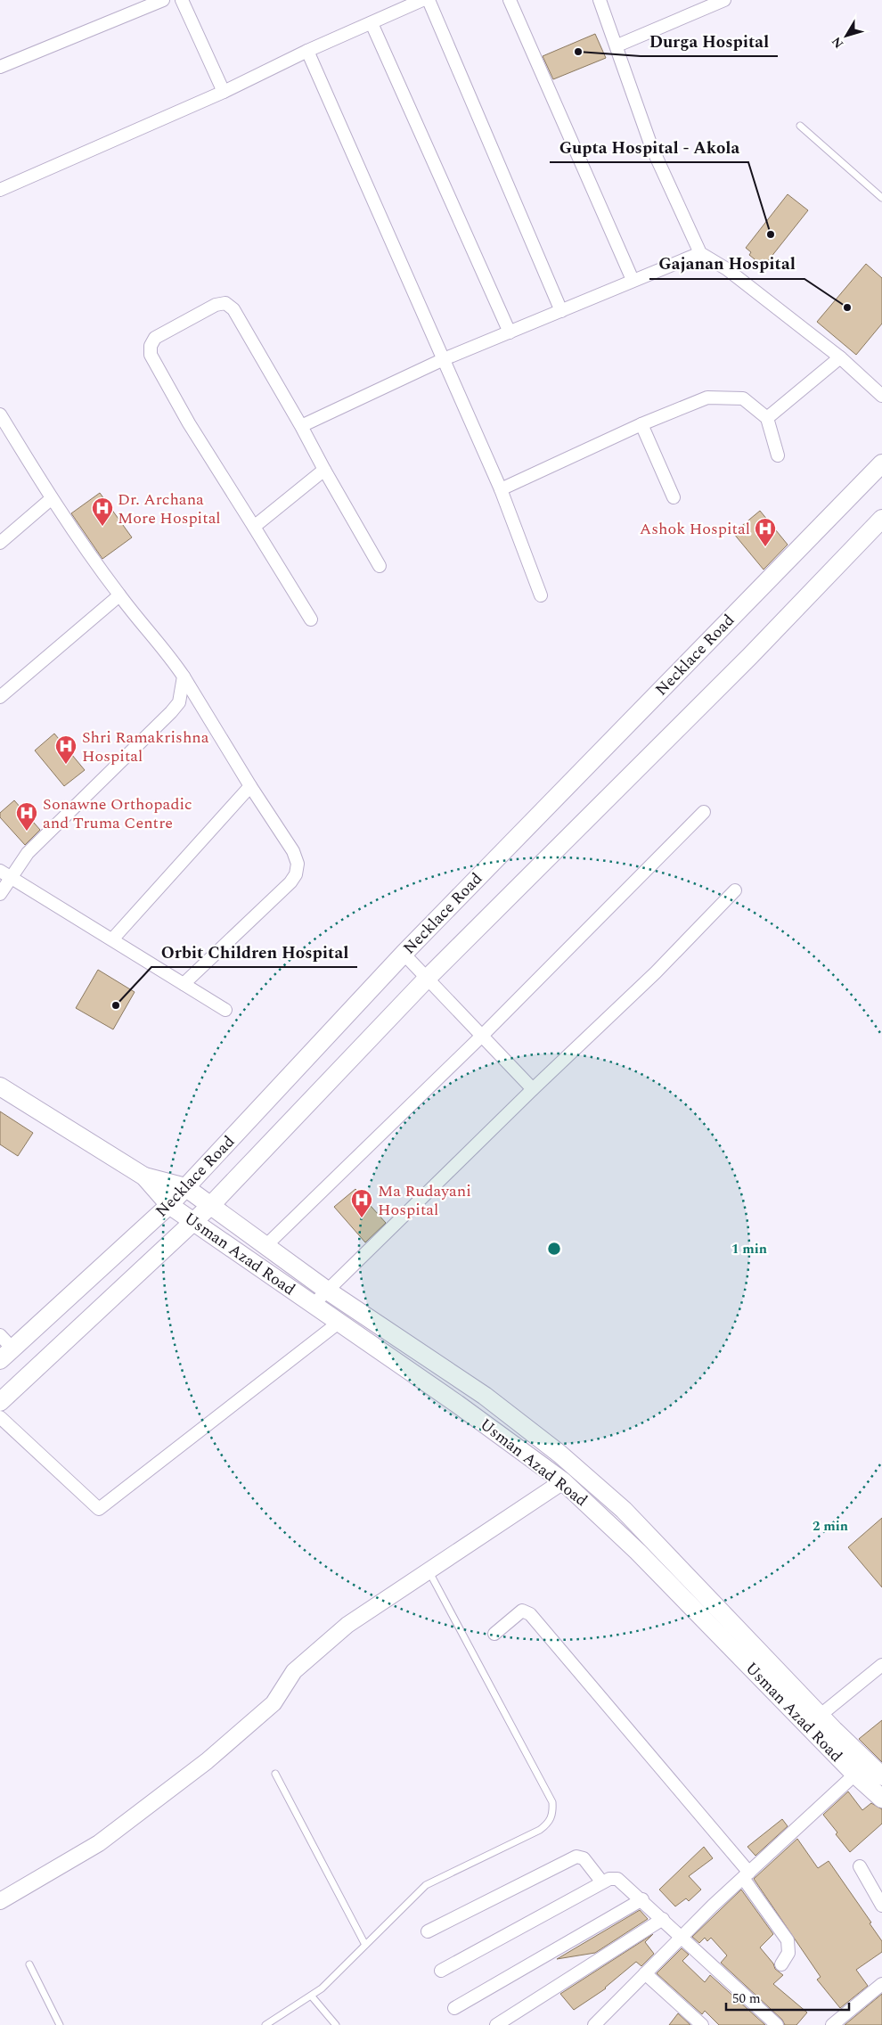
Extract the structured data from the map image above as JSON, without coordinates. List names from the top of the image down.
{
  "streets": {
    "main road": ["Necklace Road", "Usman Azad Road"]
  },
  "crossings": [
    ["Necklace Road", "Usman Azad Road"]
  ],
  "places": {
    "other": [
      "Durga Hospital",
      "Gupta Hospital - Akola",
      "Gajanan Hospital",
      "Orbit Children Hospital"
    ],
    "hospital": [
      "Dr. Archana More Hospital",
      "Ashok Hospital",
      "Shri Ramakrishna Hospital",
      "Sonawne Orthopadic and Truma Centre",
      "Ma Rudayani Hospital"
    ]
  },
  "scale_bar": "50 m",
  "north": "bottom left",
  "rings": ["1 min", "2 min"]
}
